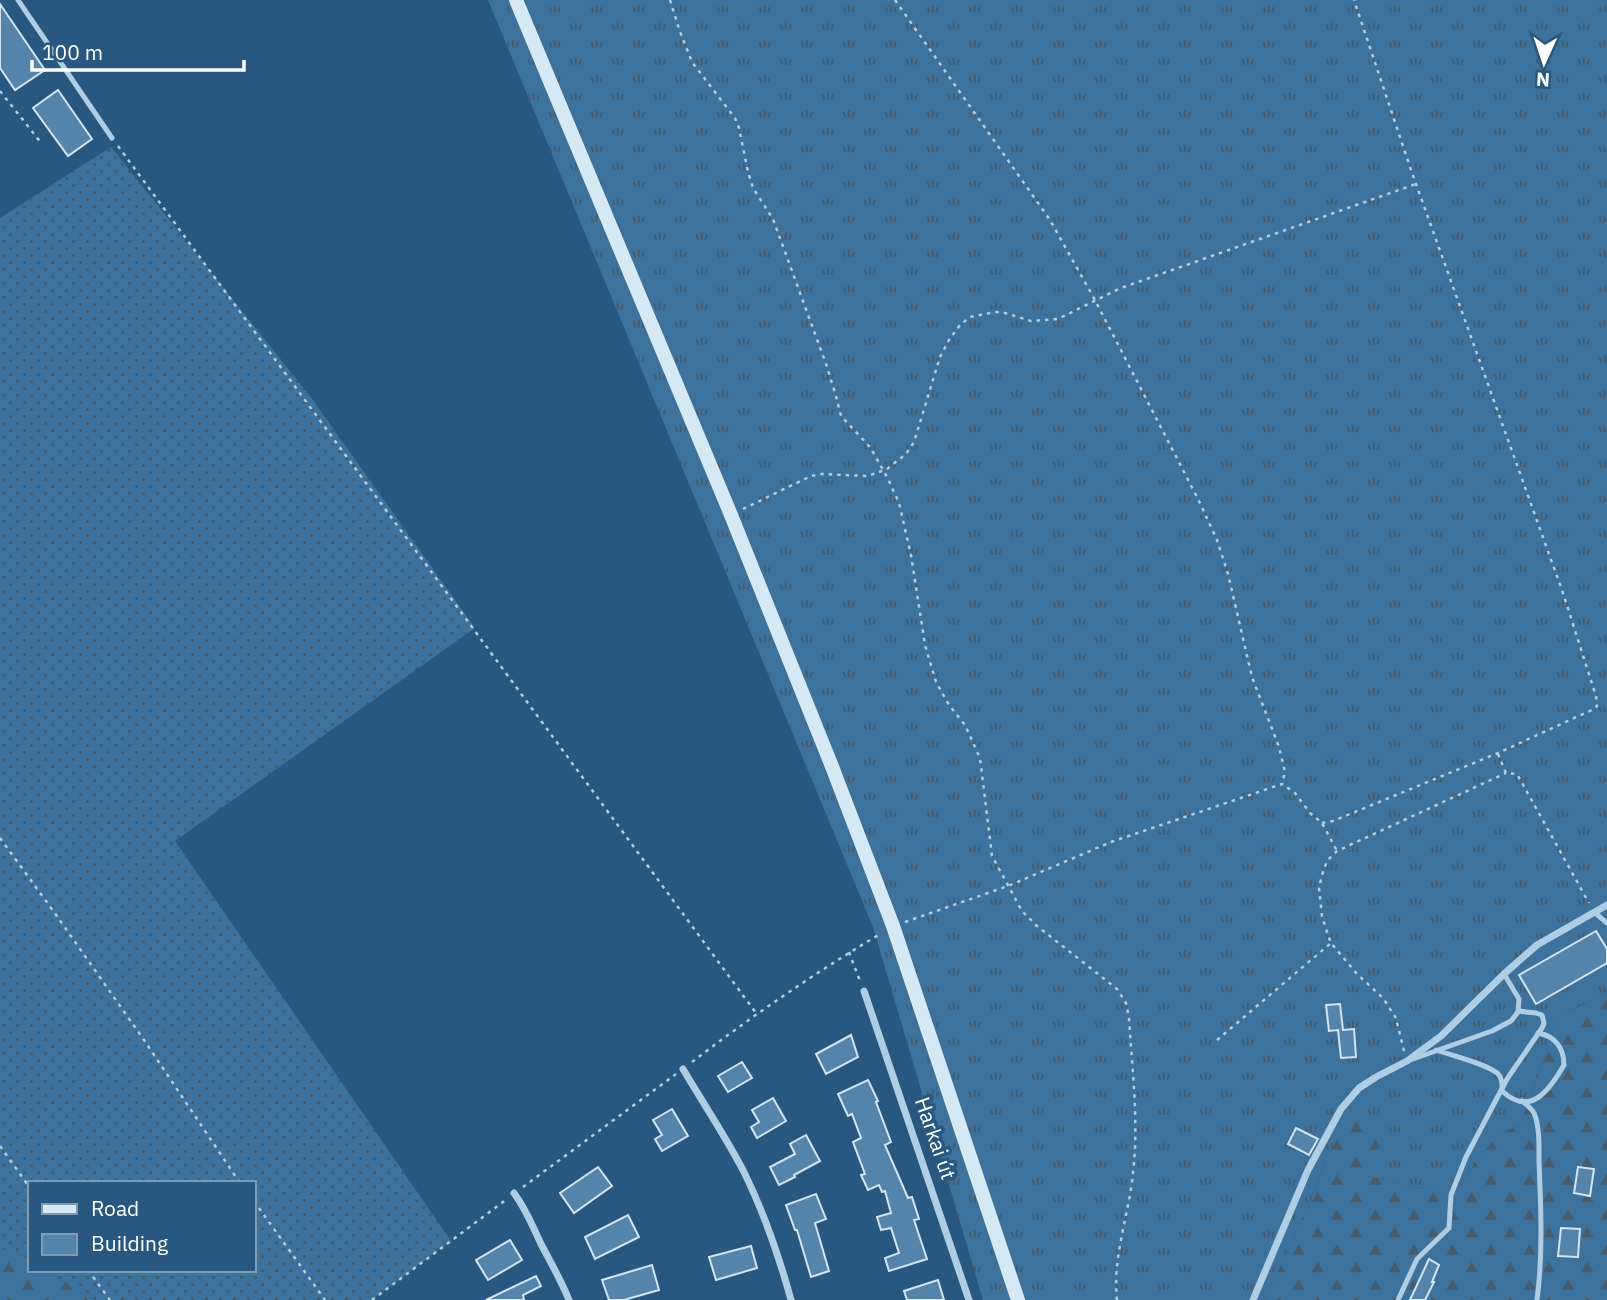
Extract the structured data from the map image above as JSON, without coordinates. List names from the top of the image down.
{
  "streets": {
    "street": ["Harkai út"]
  },
  "legend": ["Road", "Building"],
  "scale_bar": "100 m",
  "north": "bottom"
}
